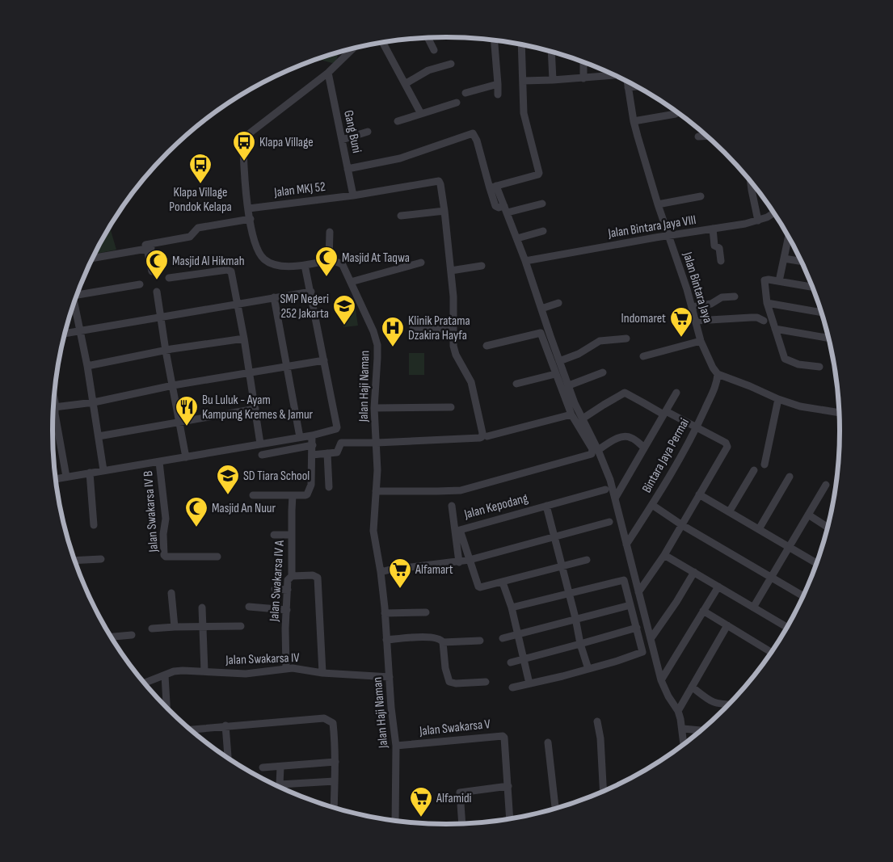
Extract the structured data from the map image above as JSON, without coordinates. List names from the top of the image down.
{
  "streets": {
    "street": [
      "Gang Buni",
      "Jalan MKJ 52",
      "Jalan Bintara Jaya VIII",
      "Jalan Bintara Jaya",
      "Jalan Haji Naman",
      "Bintara Jaya Permai",
      "Jalan Kepodang",
      "Jalan Swakarsa IV B",
      "Jalan Swakarsa IV A",
      "Jalan Swakarsa IV",
      "Jalan Swakarsa V"
    ]
  },
  "crossings": [
    ["Gang Buni", "Jalan MKJ 52"],
    ["Jalan Bintara Jaya VIII", "Jalan Bintara Jaya"],
    ["Jalan Bintara Jaya", "Bintara Jaya Permai"],
    ["Jalan Haji Naman", "Jalan Swakarsa IV"],
    ["Jalan Haji Naman", "Jalan Swakarsa V"],
    ["Jalan Swakarsa IV A", "Jalan Swakarsa IV"]
  ],
  "places": {
    "bus stop": ["Klapa Village", "Klapa Village Pondok Kelapa"],
    "mosque": ["Masjid At Taqwa", "Masjid Al Hikmah", "Masjid An Nuur"],
    "school or university": ["SMP Negeri 252 Jakarta", "SD Tiara School"],
    "supermarket": ["Indomaret", "Alfamart", "Alfamidi"],
    "hospital": ["Klinik Pratama Dzakira Hayfa"],
    "restaurant": ["Bu Luluk - Ayam Kampung Kremes & Jamur"]
  }
}
